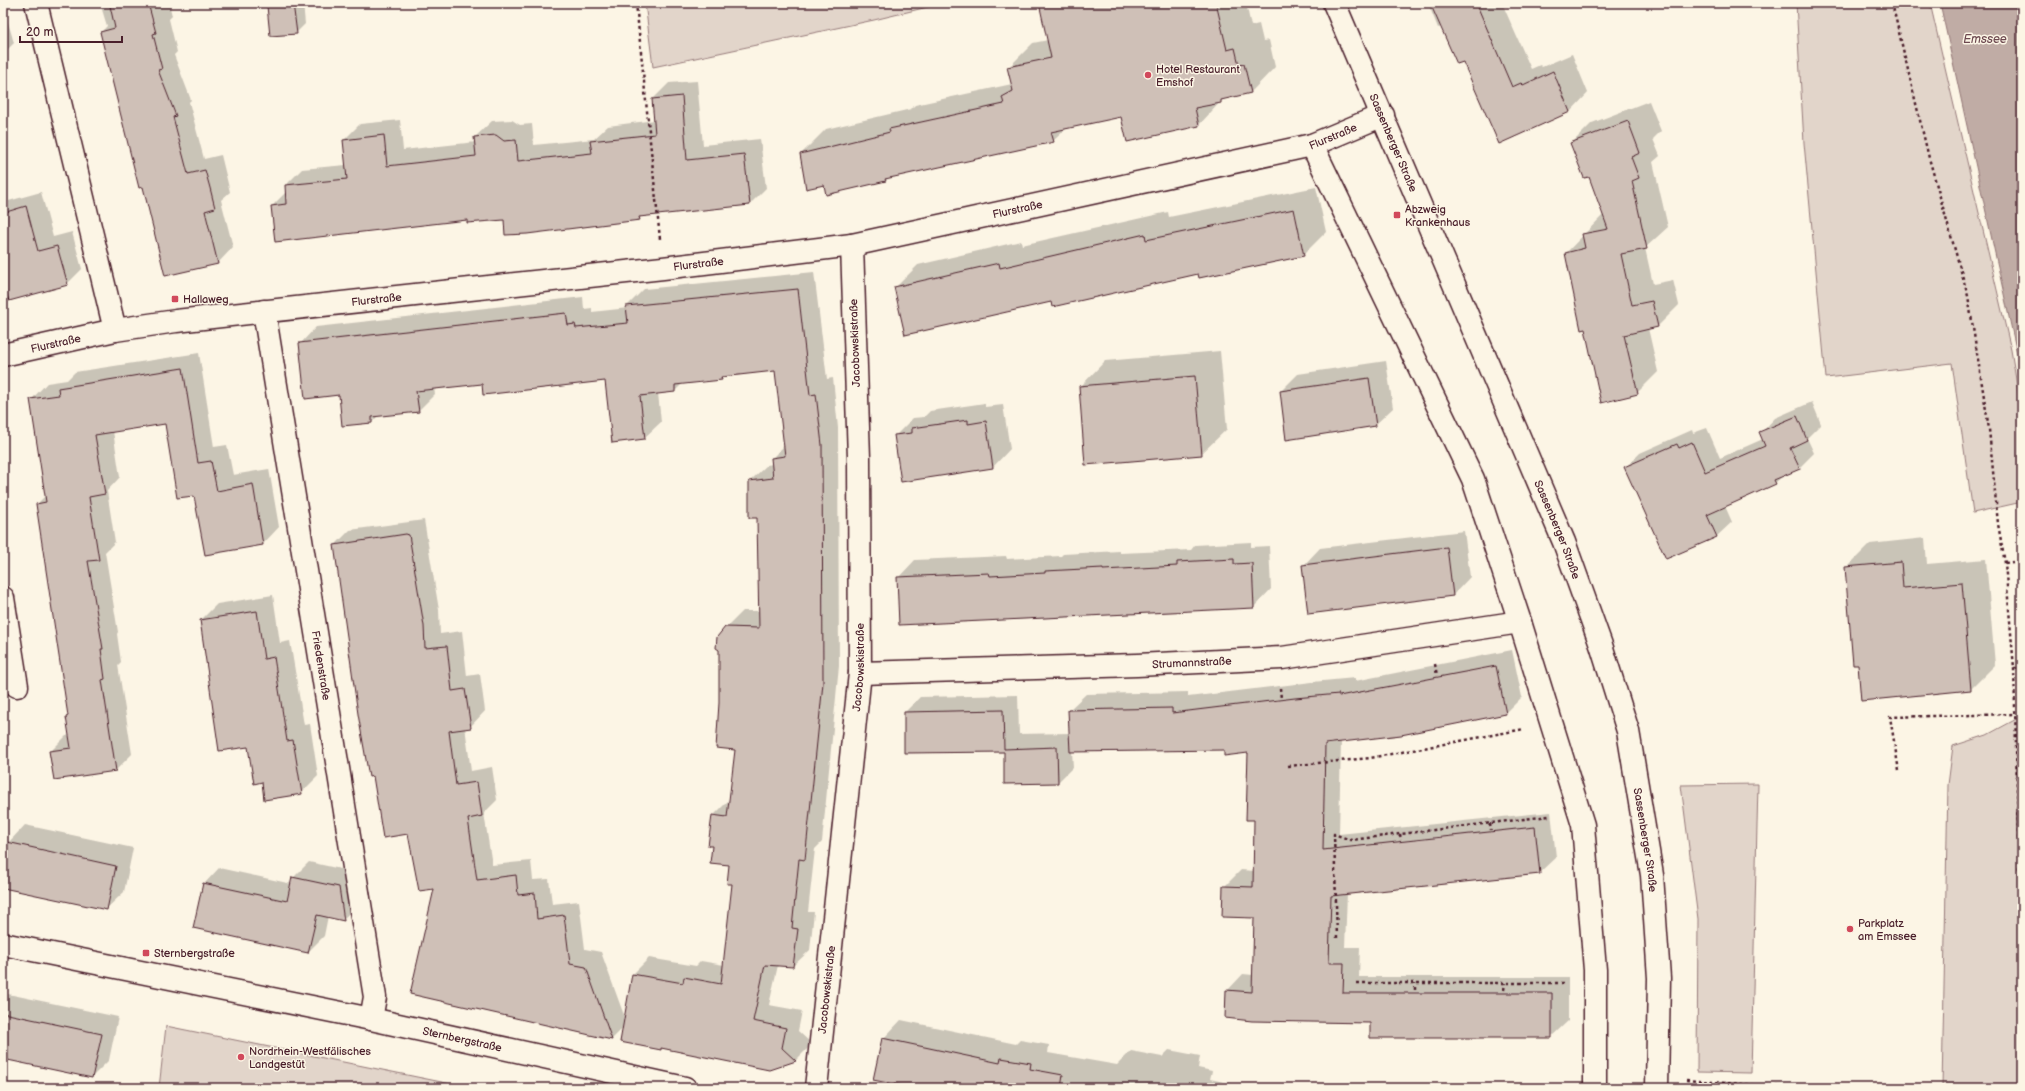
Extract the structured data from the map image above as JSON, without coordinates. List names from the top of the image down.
{
  "streets": {
    "street": [
      "Flurstraße",
      "Sassenberger Straße",
      "Jacobowskistraße",
      "Strumannstraße",
      "Friedenstraße",
      "Sternbergstraße"
    ]
  },
  "crossings": [
    ["Flurstraße", "Sassenberger Straße"],
    ["Flurstraße", "Jacobowskistraße"],
    ["Flurstraße", "Friedenstraße"],
    ["Jacobowskistraße", "Strumannstraße"],
    ["Friedenstraße", "Sternbergstraße"]
  ],
  "water": ["Emssee"],
  "places": {
    "other": ["Hotel Restaurant Emshof", "Parkplatz am Emssee", "Nordrhein-Westfälisches Landgestüt"],
    "transit": ["Abzweig Krankenhaus", "Hallaweg", "Sternbergstraße"]
  },
  "scale_bar": "20 m"
}
